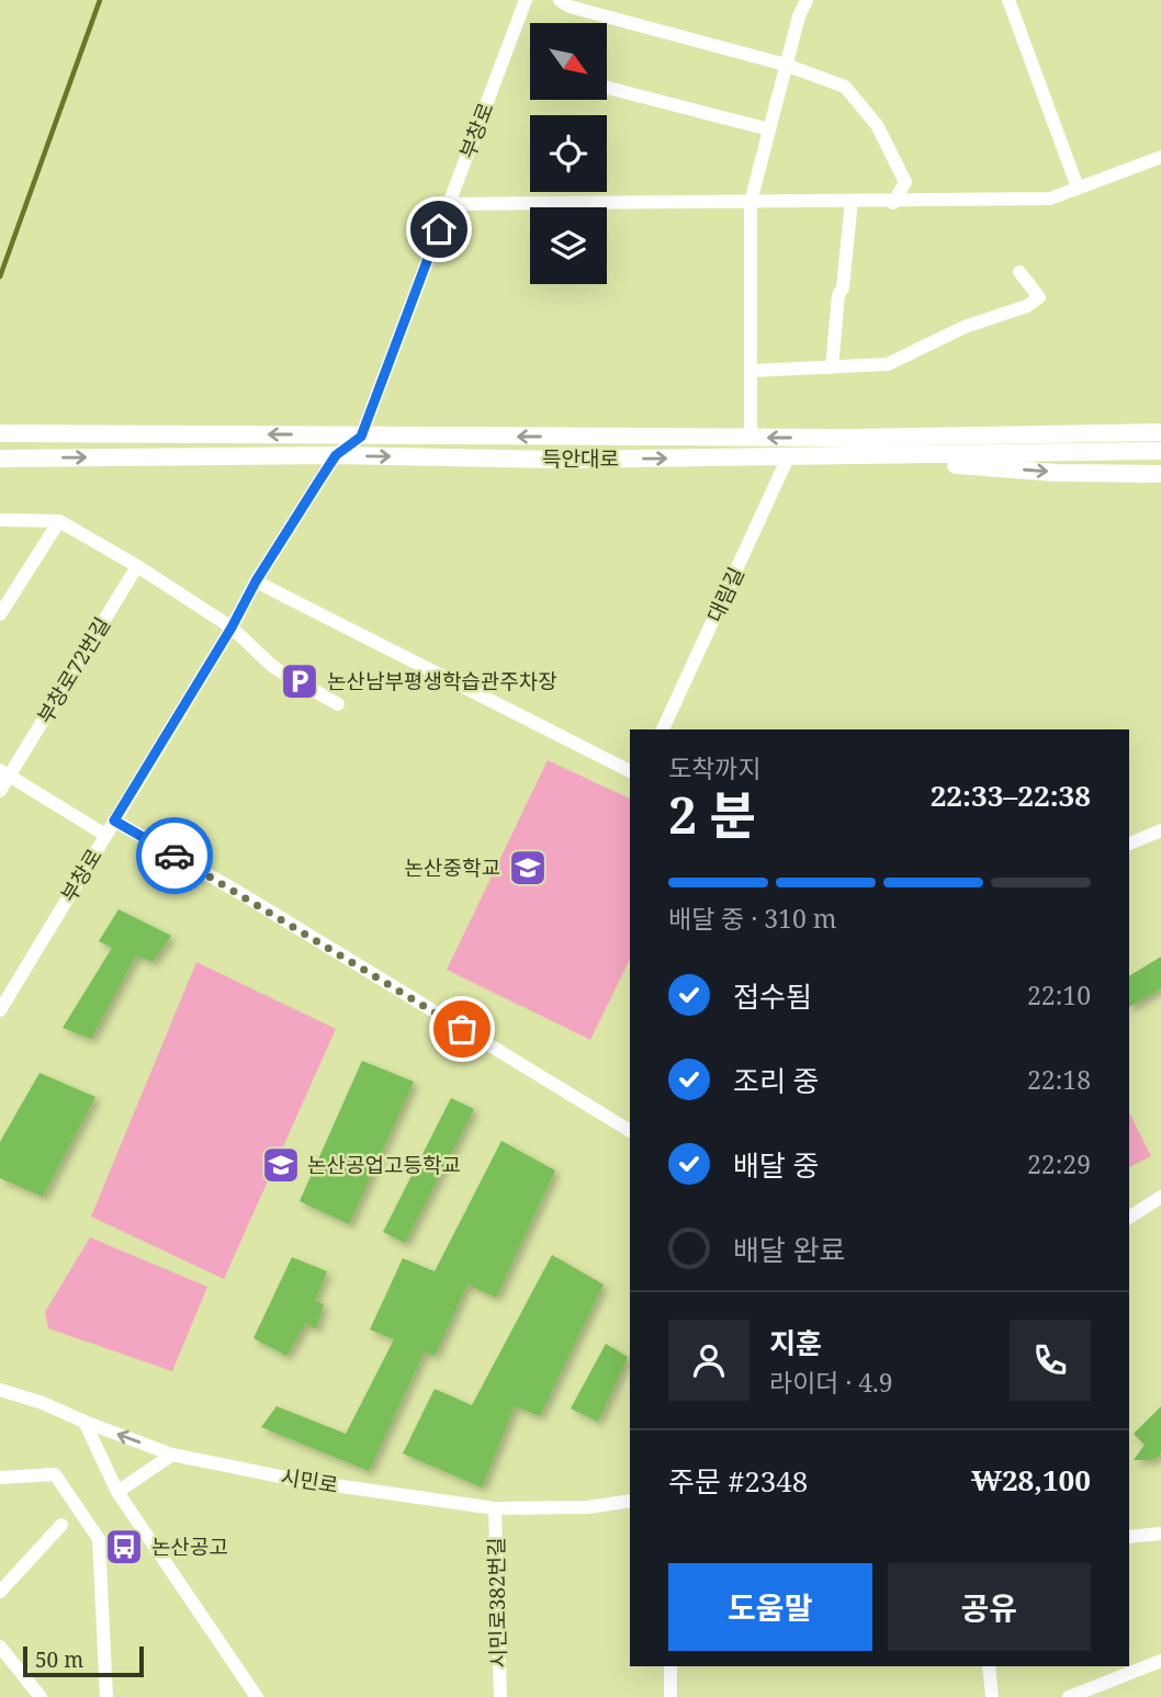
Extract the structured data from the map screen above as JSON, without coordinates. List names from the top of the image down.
{
  "streets": {
    "street": [
      "부창로",
      "득안대로",
      "대림길",
      "부창로72번길",
      "시민로",
      "시민로382번길"
    ]
  },
  "crossings": [
    ["부창로", "득안대로"],
    ["득안대로", "대림길"],
    ["시민로", "시민로382번길"]
  ],
  "places": {
    "parking": ["논산남부평생학습관주차장"],
    "school or university": ["논산중학교", "논산공업고등학교"],
    "bus stop": ["논산공고"]
  },
  "scale_bar": "50 m",
  "north": "bottom right",
  "page": {
    "heading": ["2 분", "도착까지", "22:33–22:38"],
    "panel": [
      "지훈",
      "라이더 · 4.9",
      "주문 #2348",
      "₩28,100"
    ],
    "bar": "배달 중 · 310 m",
    "list": [
      ["접수됨", "22:10"],
      ["조리 중", "22:18"],
      ["배달 중", "22:29"],
      "배달 완료"
    ],
    "buttons": ["도움말", "공유"],
    "scale": "50 m"
  }
}
